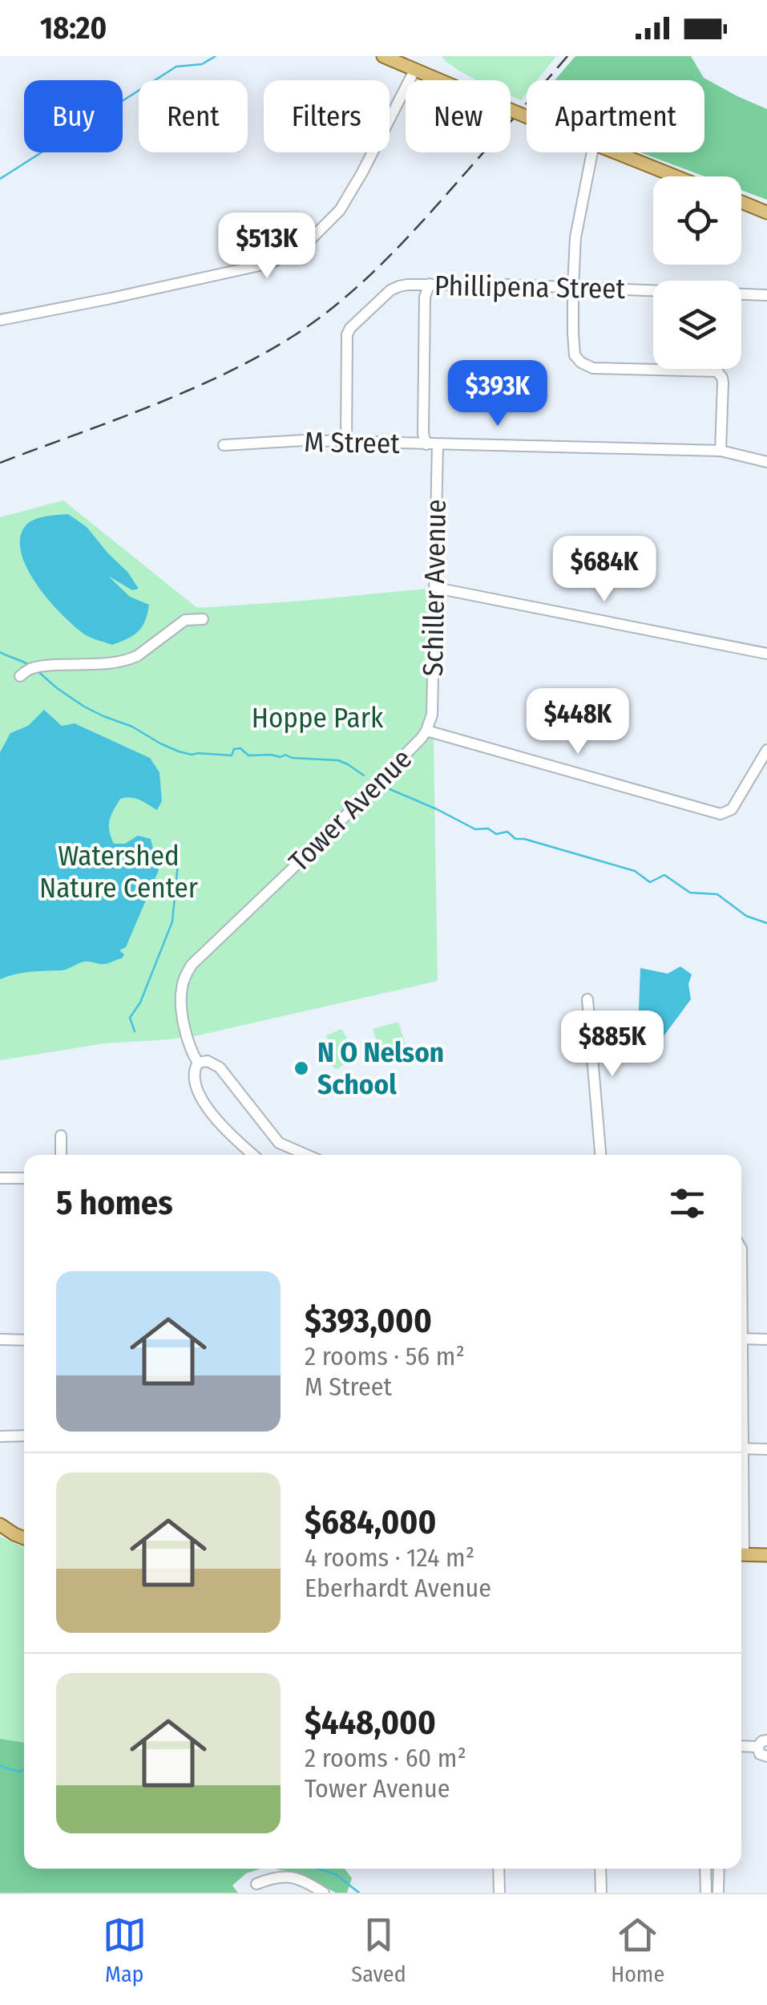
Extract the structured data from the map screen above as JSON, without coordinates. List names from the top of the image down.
{
  "streets": {
    "street": [
      "Phillipena Street",
      "M Street",
      "Schiller Avenue",
      "Tower Avenue"
    ]
  },
  "crossings": [
    ["Phillipena Street", "M Street"],
    ["Phillipena Street", "Schiller Avenue"],
    ["M Street", "Schiller Avenue"],
    ["Schiller Avenue", "Tower Avenue"]
  ],
  "parks": ["Hoppe Park", "Watershed Nature Center"],
  "places": ["N O Nelson School"],
  "page": {
    "status": "18:20",
    "chip": [
      "Buy",
      "Rent",
      "Filters",
      "New",
      "Apartment"
    ],
    "price": [
      "$513K",
      "$393K",
      "$684K",
      "$448K",
      "$885K"
    ],
    "heading": "5 homes",
    "list": [
      {
        "name": "$393,000",
        "note": "2 rooms · 56 m² · M Street"
      },
      {
        "name": "$684,000",
        "note": "4 rooms · 124 m² · Eberhardt Avenue"
      },
      {
        "name": "$448,000",
        "note": "2 rooms · 60 m² · Tower Avenue"
      }
    ],
    "tabs": ["Map", "Saved", "Home"]
  }
}
